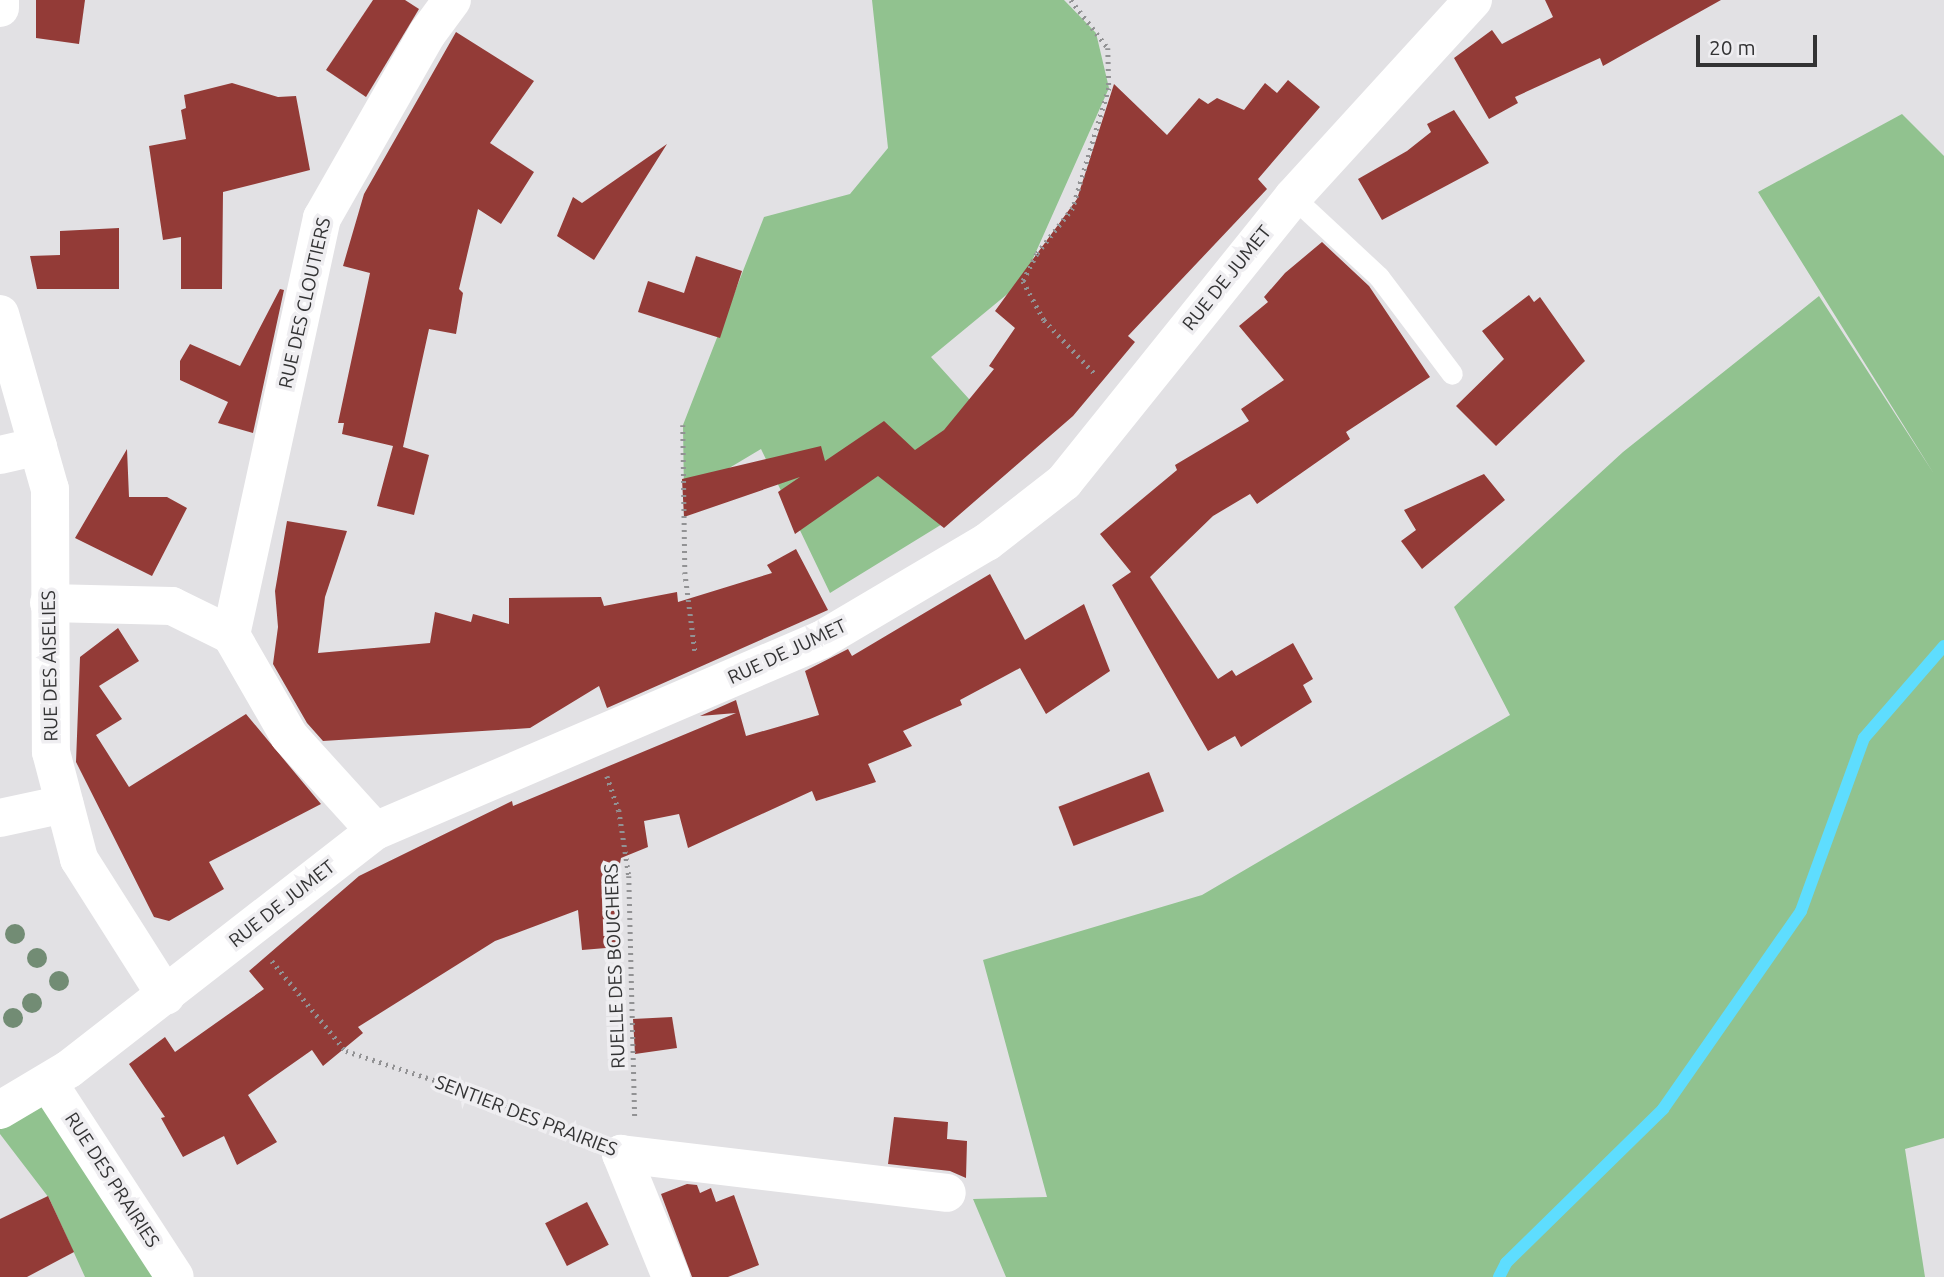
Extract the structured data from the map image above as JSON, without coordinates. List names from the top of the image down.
{
  "streets": {
    "street": [
      "RUE DE JUMET",
      "RUE DES CLOUTIERS",
      "RUE DES AISELIES",
      "SENTIER DES PRAIRIES",
      "RUE DES PRAIRIES"
    ],
    "path": ["RUELLE DES BOUCHERS"]
  },
  "crossings": [
    ["RUE DE JUMET", "RUE DES AISELIES"],
    ["RUE DE JUMET", "RUELLE DES BOUCHERS"],
    ["RUE DE JUMET", "SENTIER DES PRAIRIES"],
    ["RUE DE JUMET", "RUE DES PRAIRIES"],
    ["RUELLE DES BOUCHERS", "SENTIER DES PRAIRIES"]
  ],
  "scale_bar": "20 m"
}
